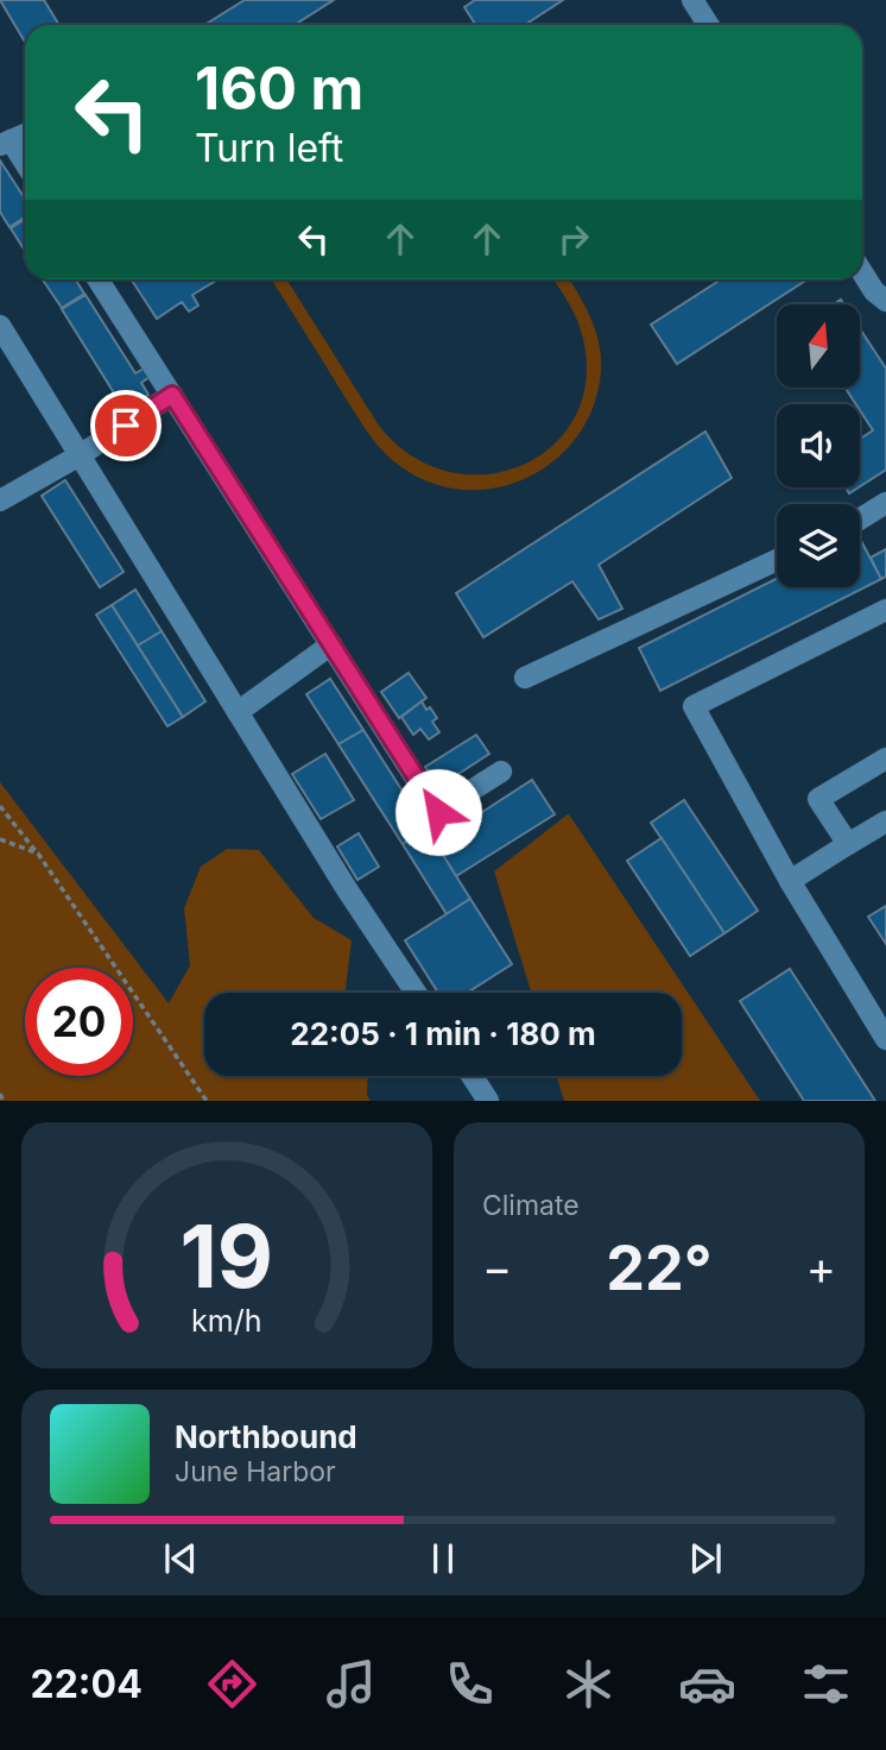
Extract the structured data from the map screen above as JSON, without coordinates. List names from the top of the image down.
{
  "north": "top",
  "page": {
    "turn": ["160 m", "Turn left"],
    "limit": "20",
    "trip": "22:05 · 1 min · 180 m",
    "tile": "Climate",
    "heat": ["−", "22°", "+"],
    "song": ["Northbound", "June Harbor"],
    "tabs": "22:04",
    "gauge": ["19", "km/h"]
  }
}
